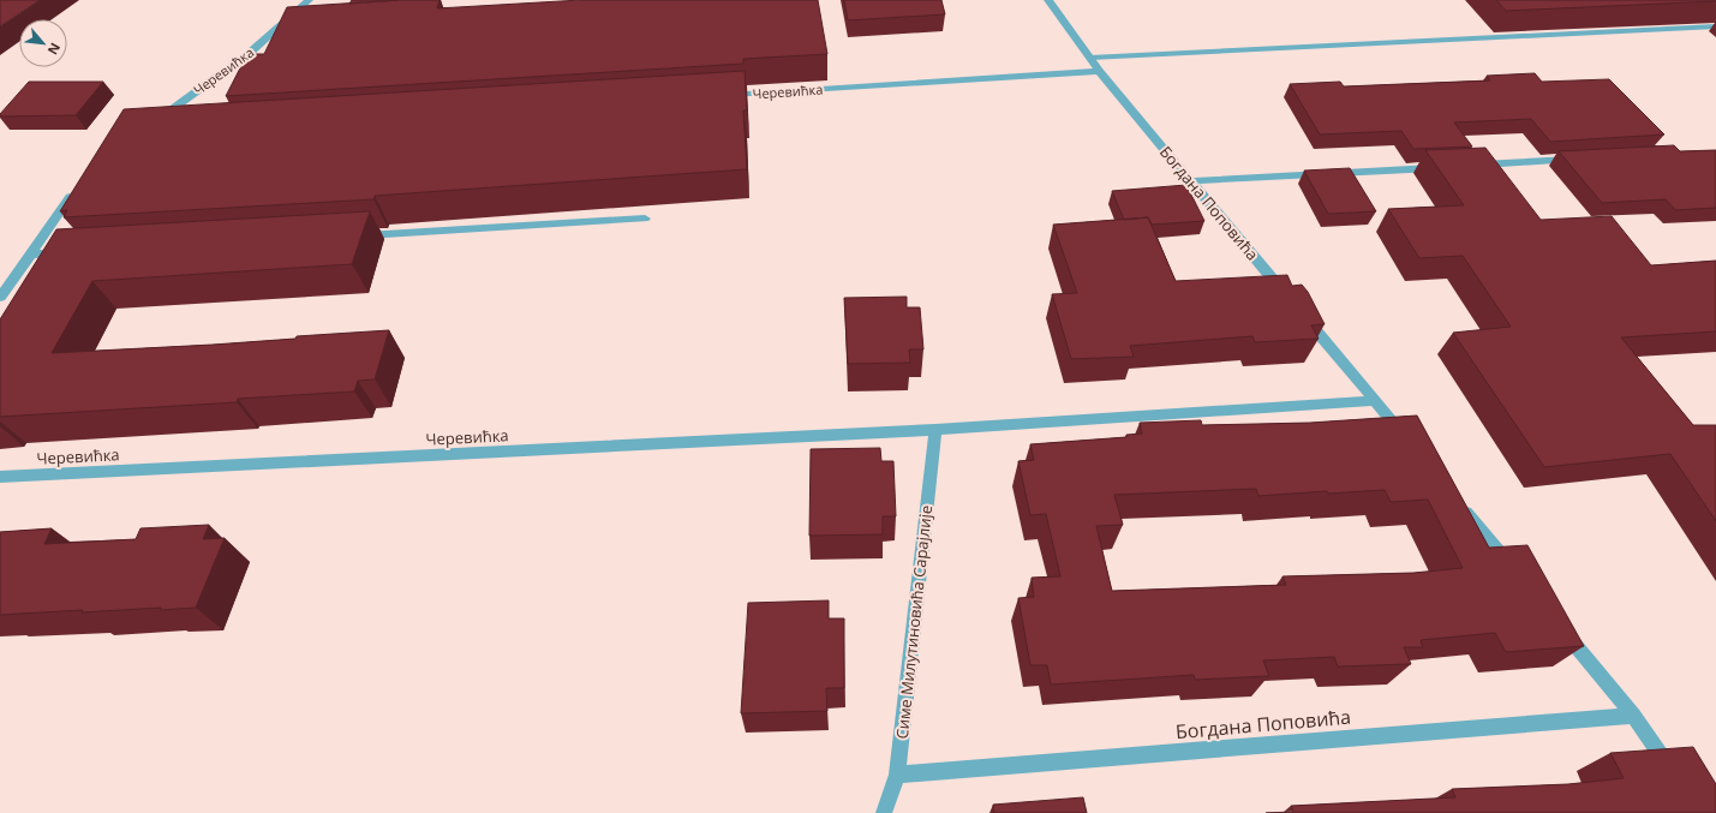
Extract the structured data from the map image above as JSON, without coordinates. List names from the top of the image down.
{
  "streets": {
    "street": ["Черевићка", "Богдана Поповића", "Симе Милутиновића Сарајлије"]
  },
  "crossings": [
    ["Черевићка", "Богдана Поповића"],
    ["Черевићка", "Симе Милутиновића Сарајлије"],
    ["Богдана Поповића", "Симе Милутиновића Сарајлије"]
  ],
  "north": "bottom right"
}
